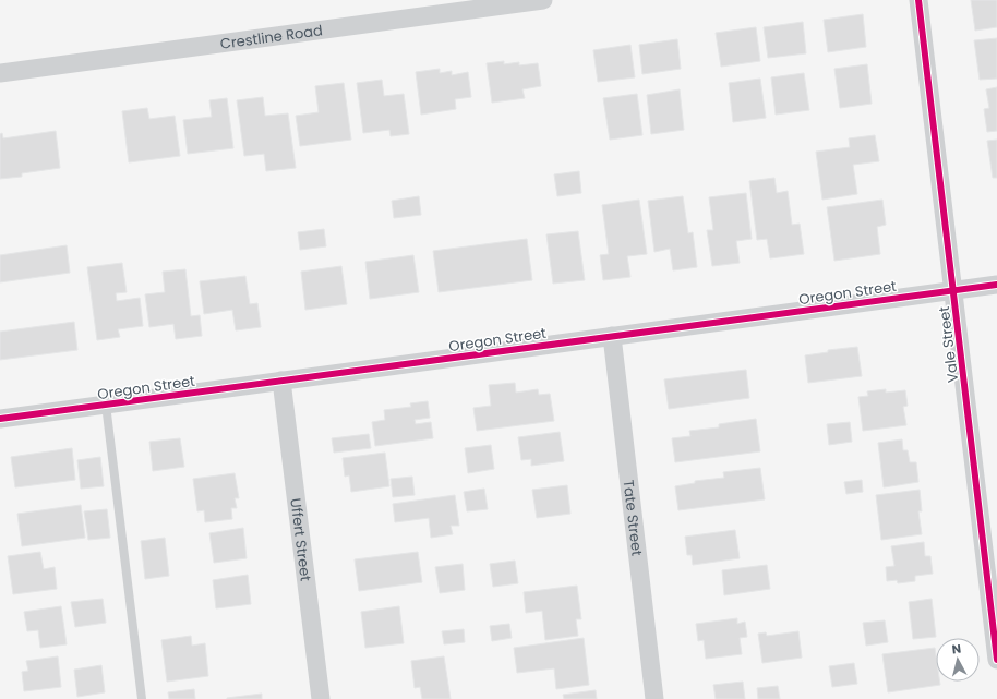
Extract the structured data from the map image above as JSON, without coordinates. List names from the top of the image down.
{
  "streets": {
    "street": [
      "Crestline Road",
      "Oregon Street",
      "Vale Street",
      "Tate Street",
      "Uffert Street"
    ]
  },
  "crossings": [
    ["Oregon Street", "Vale Street"],
    ["Oregon Street", "Tate Street"],
    ["Oregon Street", "Uffert Street"]
  ],
  "north": "top"
}
